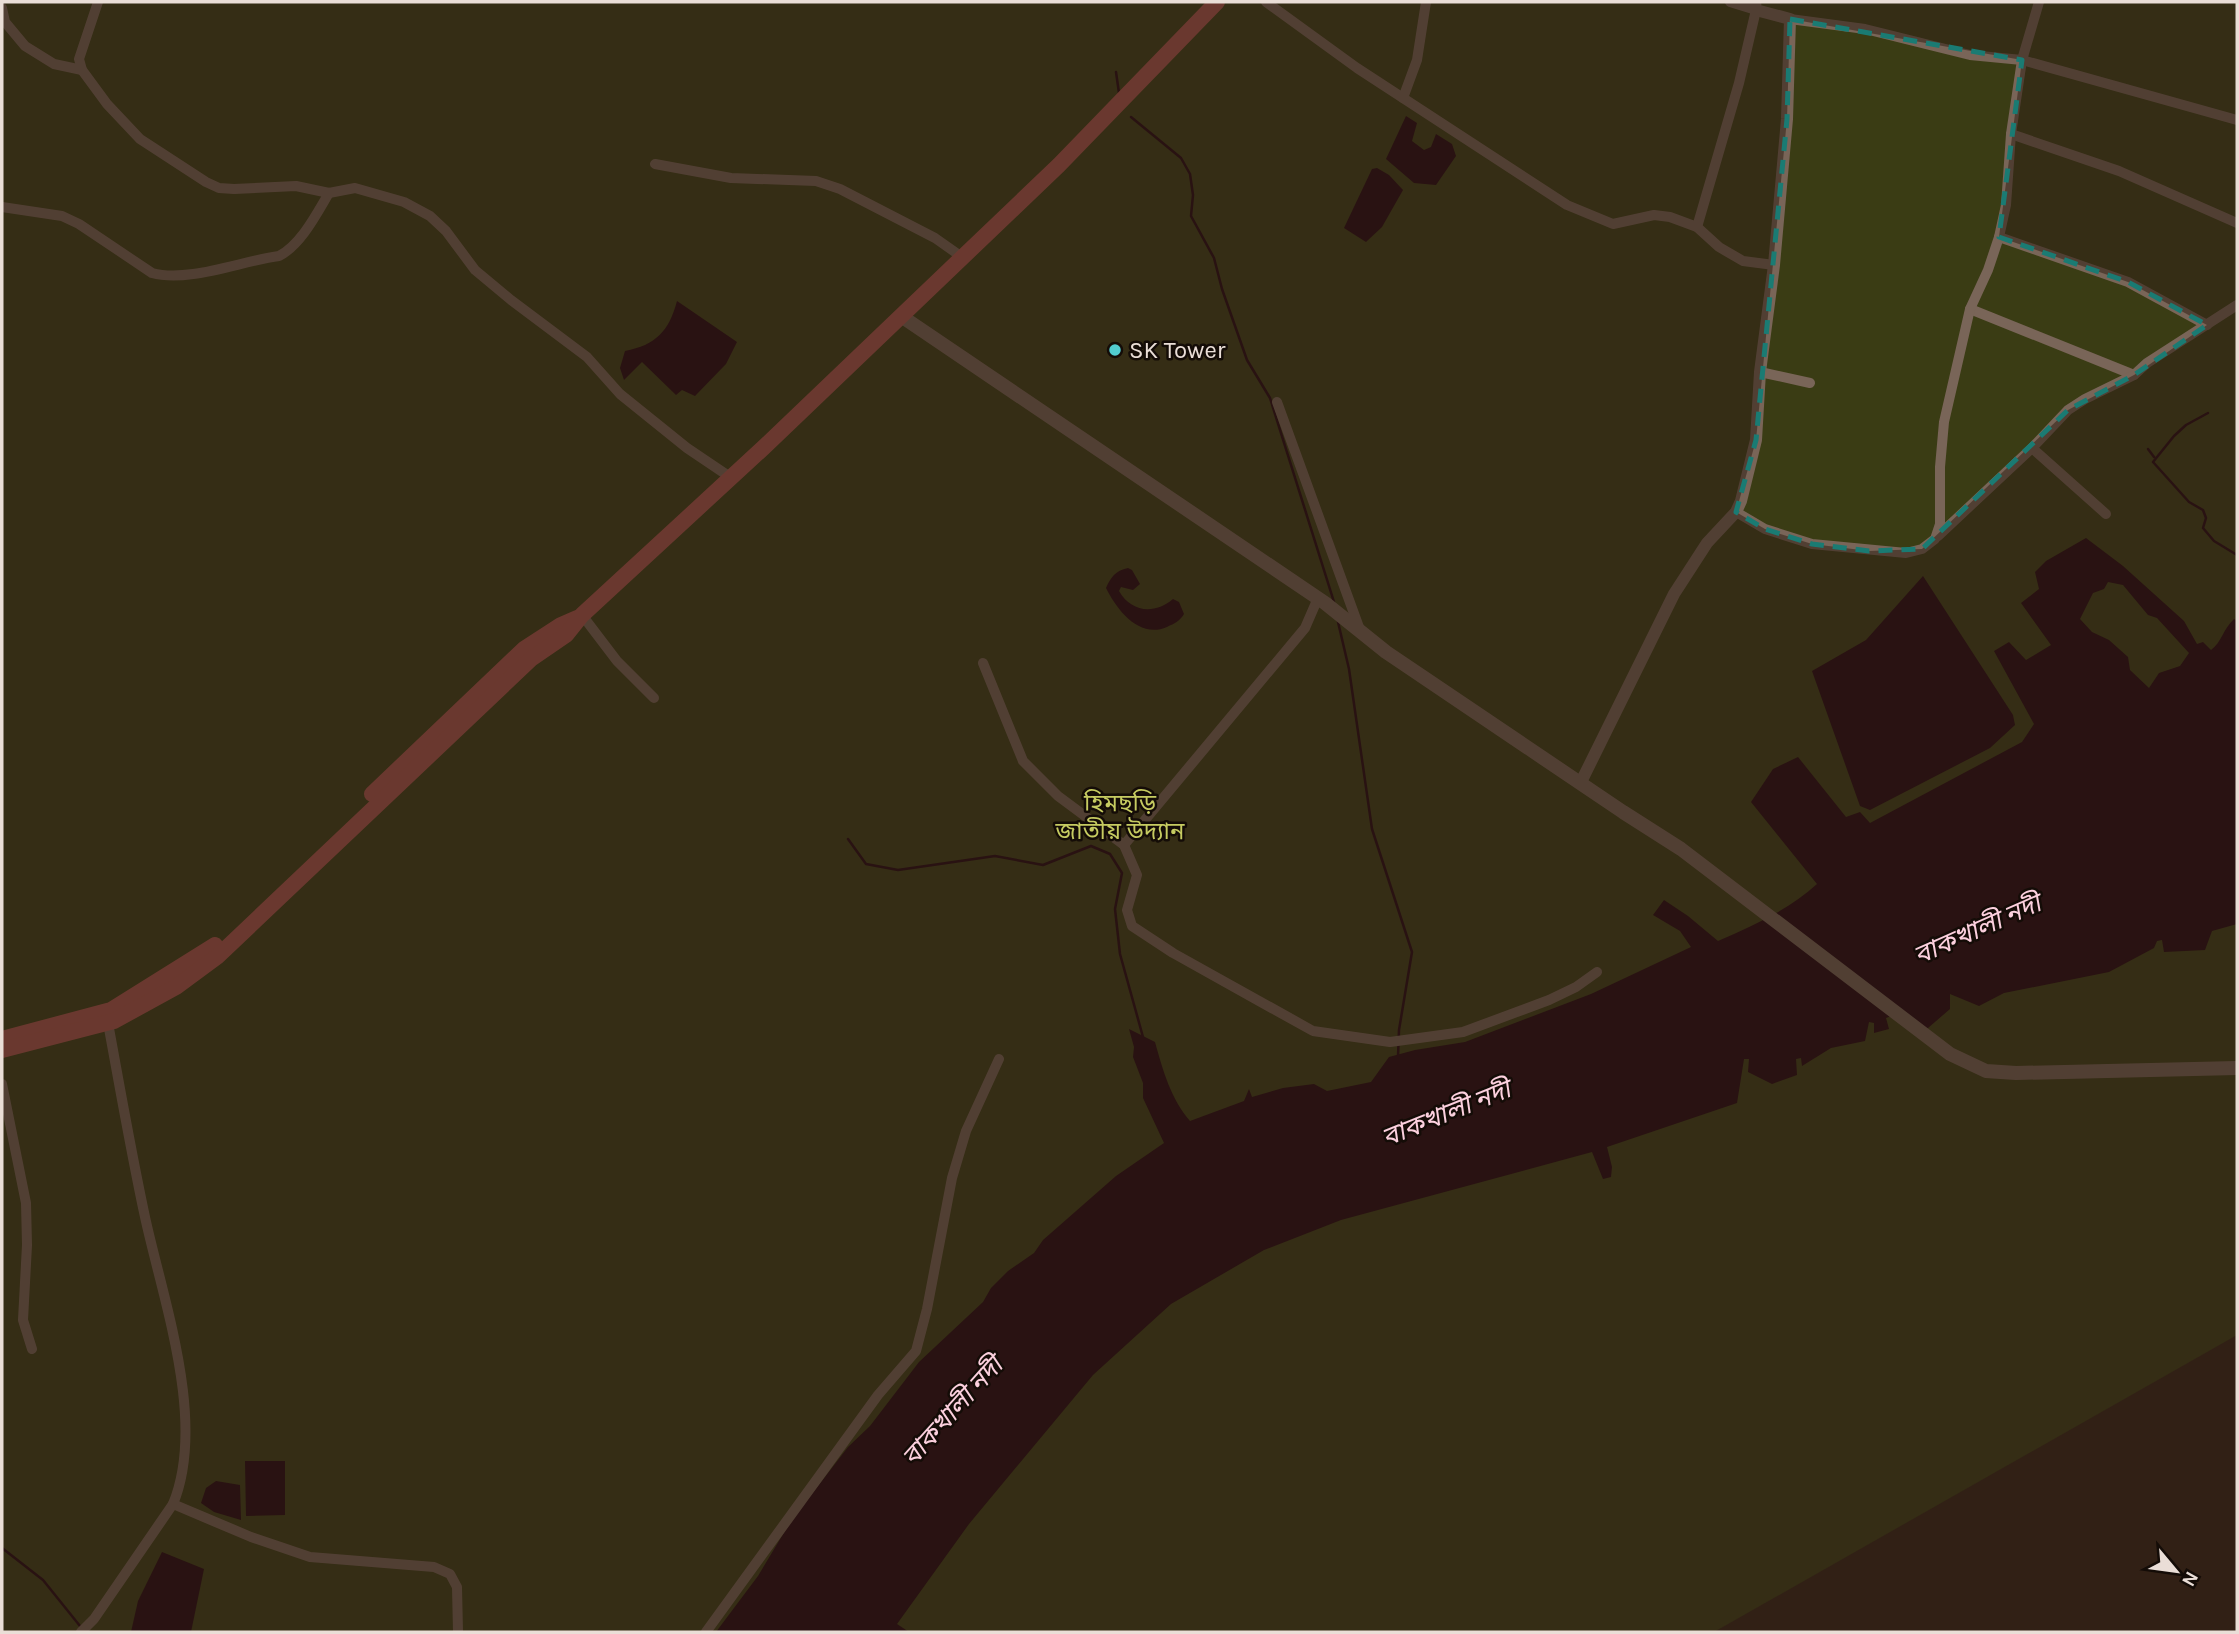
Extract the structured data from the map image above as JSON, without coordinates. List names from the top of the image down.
{
  "water": ["বাকখালী নদী"],
  "parks": ["হিমছড়ি জাতীয় উদ্যান"],
  "places": ["SK Tower"],
  "north": "bottom right"
}
